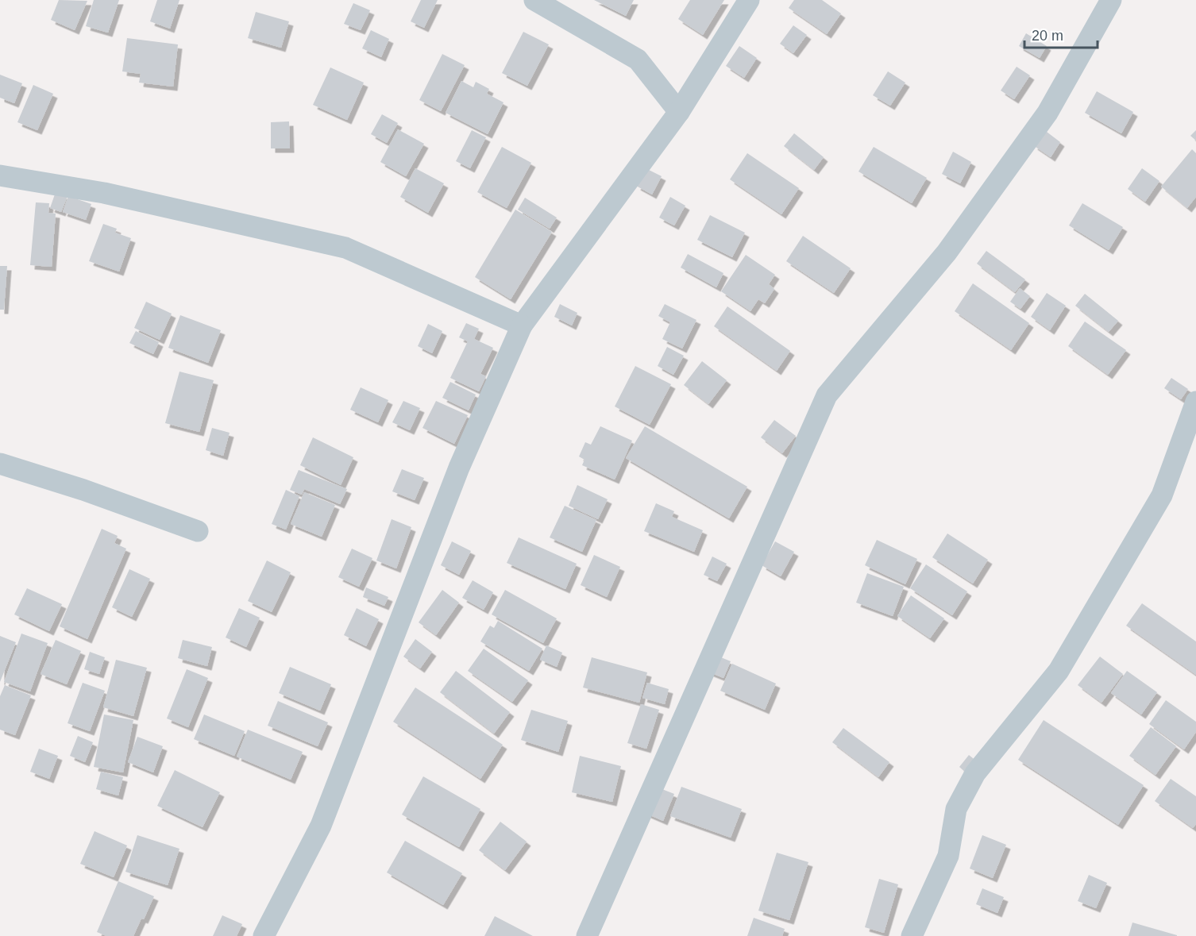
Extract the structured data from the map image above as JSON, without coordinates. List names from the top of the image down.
{
  "scale_bar": "20 m"
}
